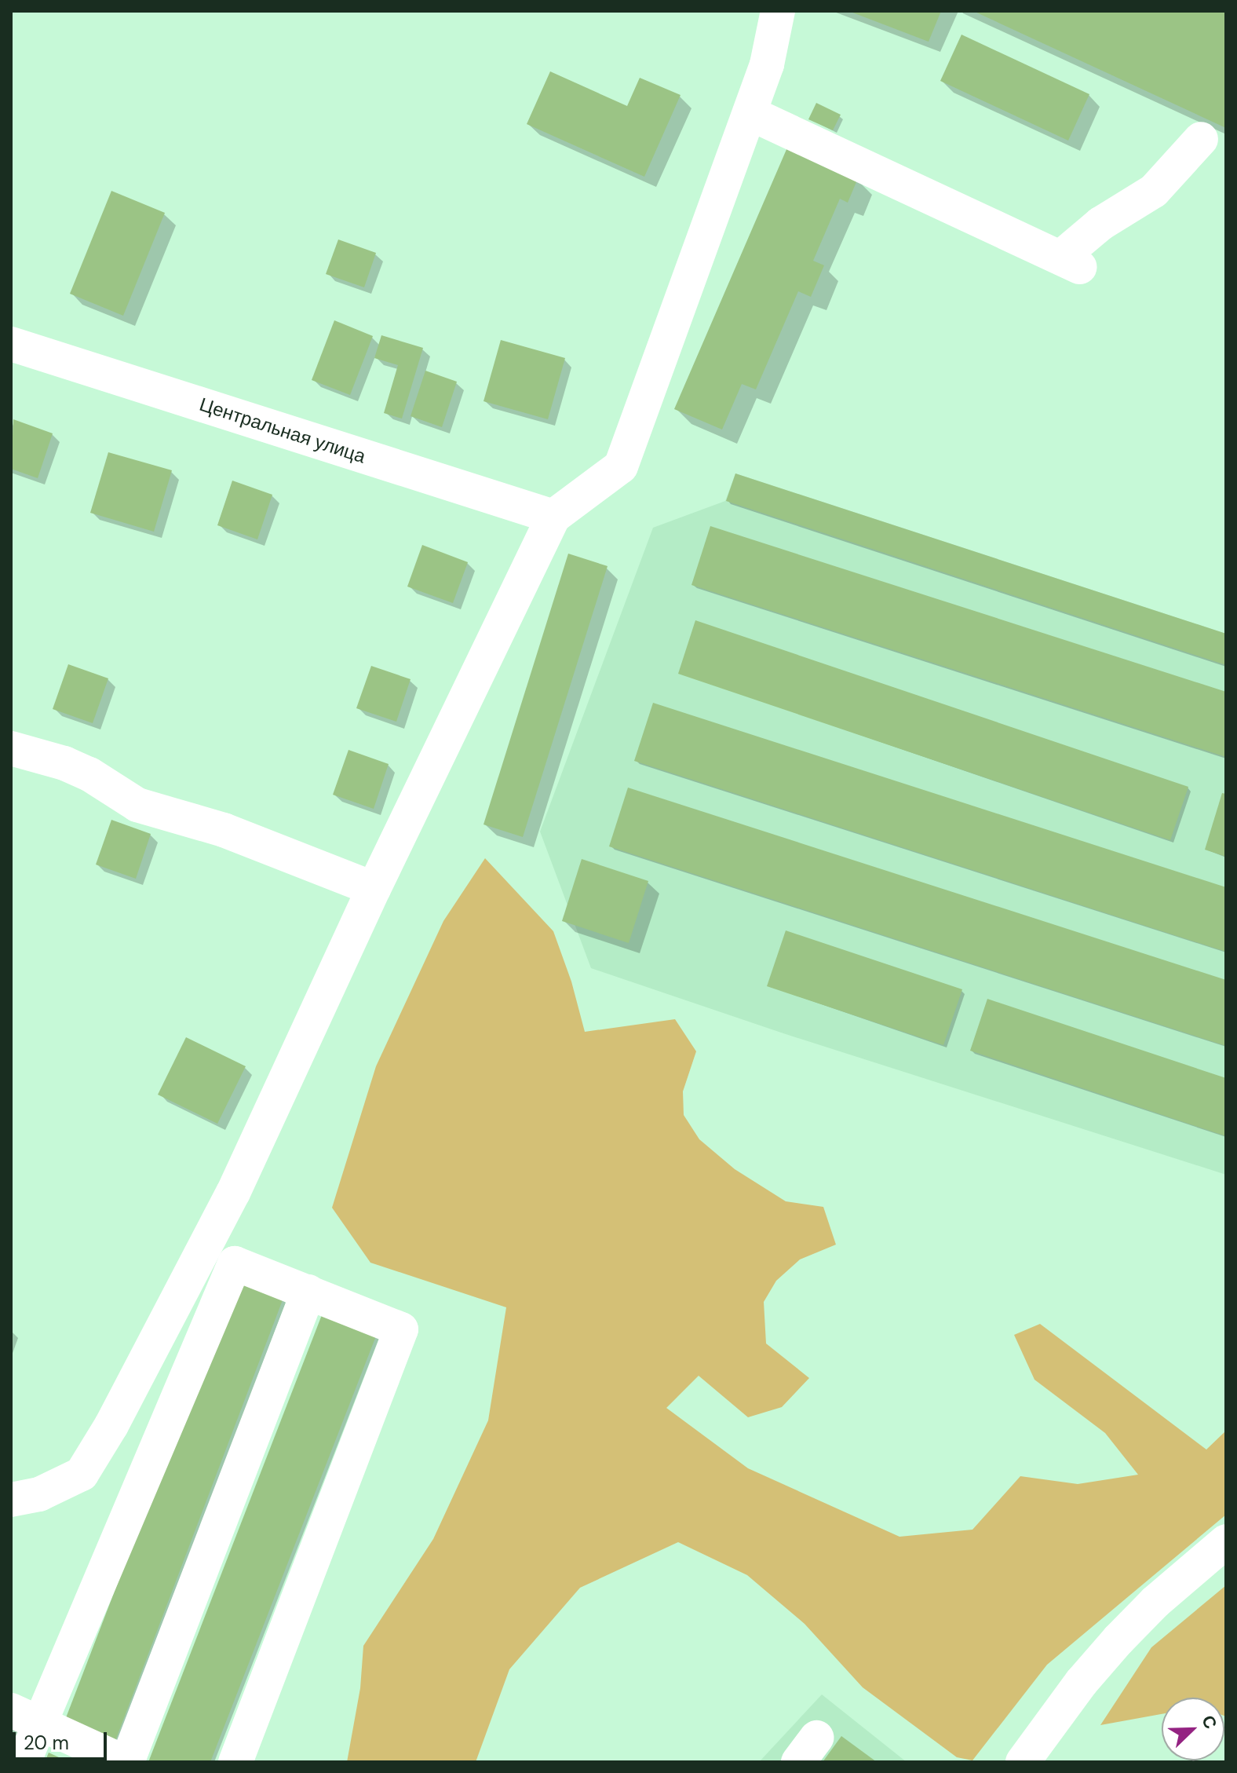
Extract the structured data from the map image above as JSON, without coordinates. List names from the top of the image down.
{
  "streets": {
    "street": ["Центральная улица"]
  },
  "scale_bar": "20 m",
  "north": "top right"
}
